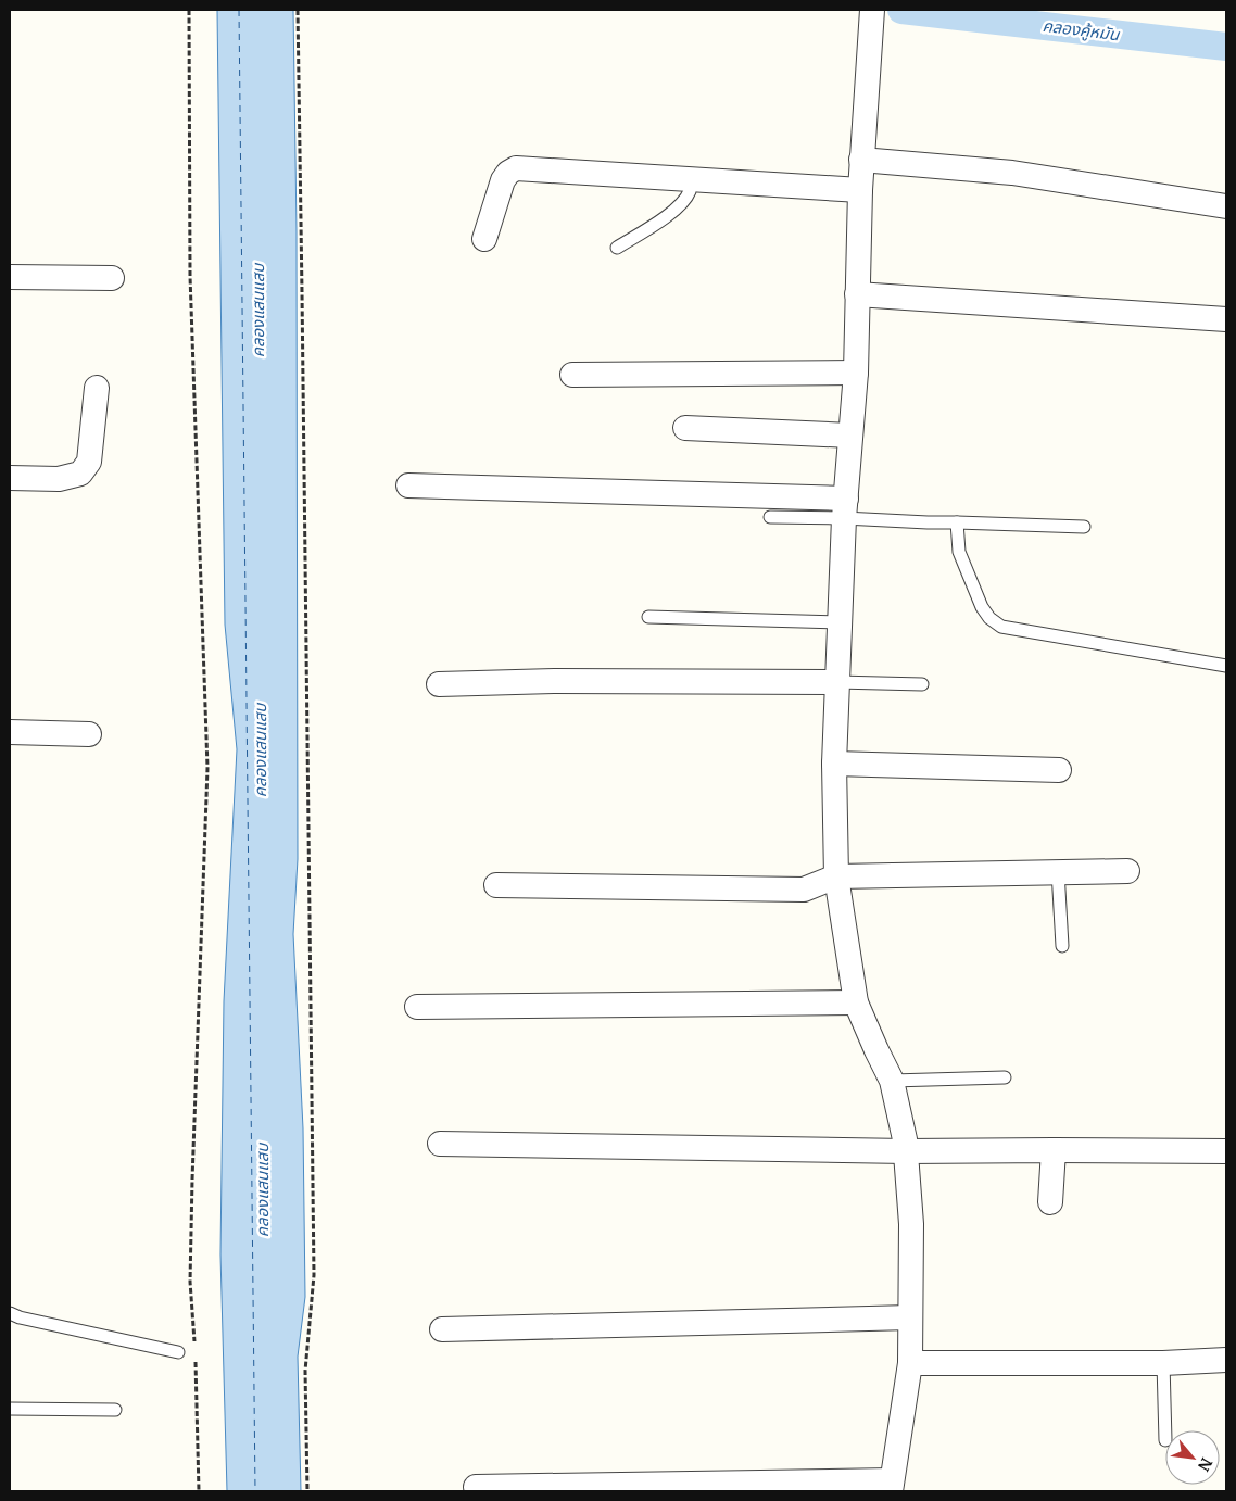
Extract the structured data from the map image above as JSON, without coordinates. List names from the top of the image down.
{
  "water": ["คลองคู้หมัน", "คลองแสนแสบ"],
  "north": "bottom right"
}
